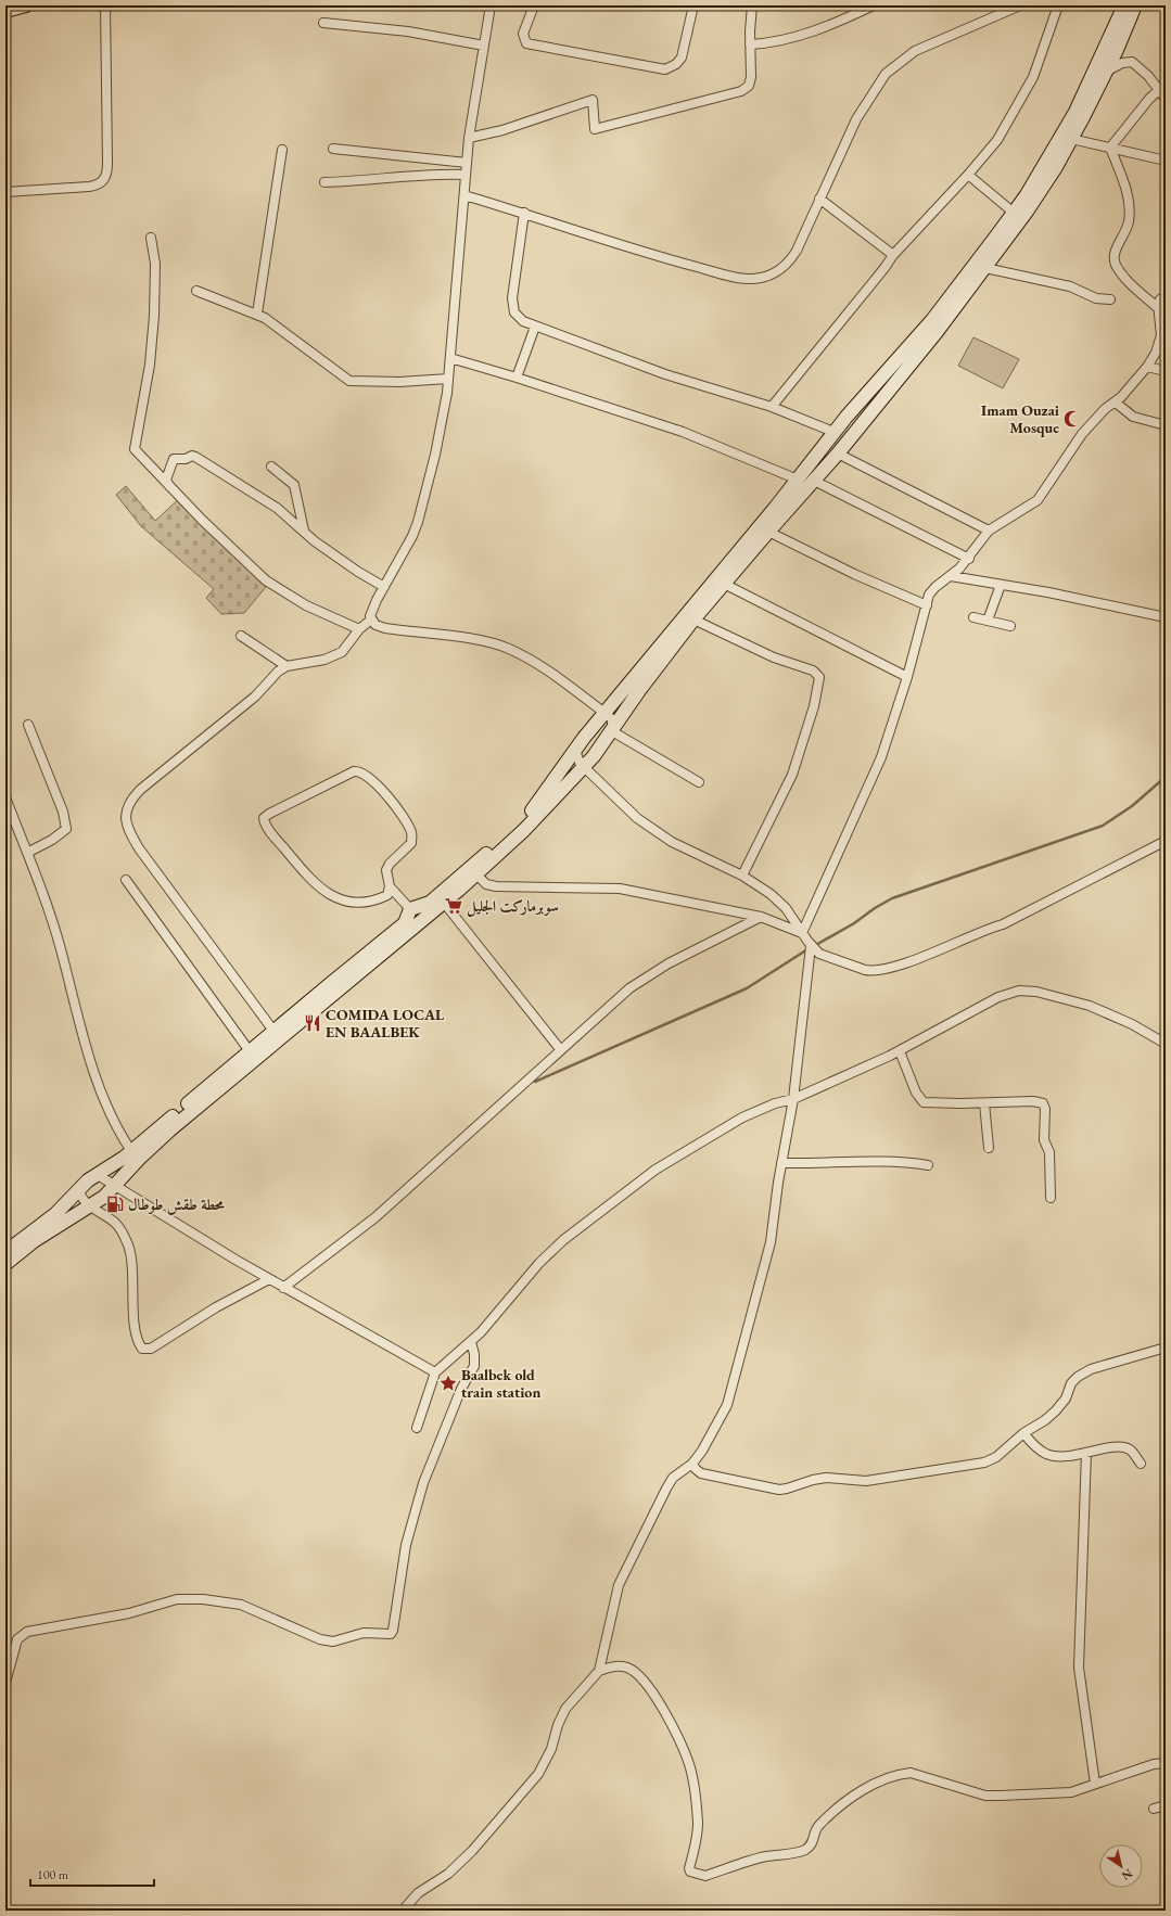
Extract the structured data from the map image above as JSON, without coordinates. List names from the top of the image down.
{
  "places": {
    "mosque": ["Imam Ouzai Mosque"],
    "supermarket": ["سوبرماركت الجليل"],
    "restaurant": ["COMIDA LOCAL EN BAALBEK"],
    "fuel station": ["محطة طقش طوطال"],
    "place": ["Baalbek old train station"]
  },
  "scale_bar": "100 m",
  "north": "bottom right"
}
